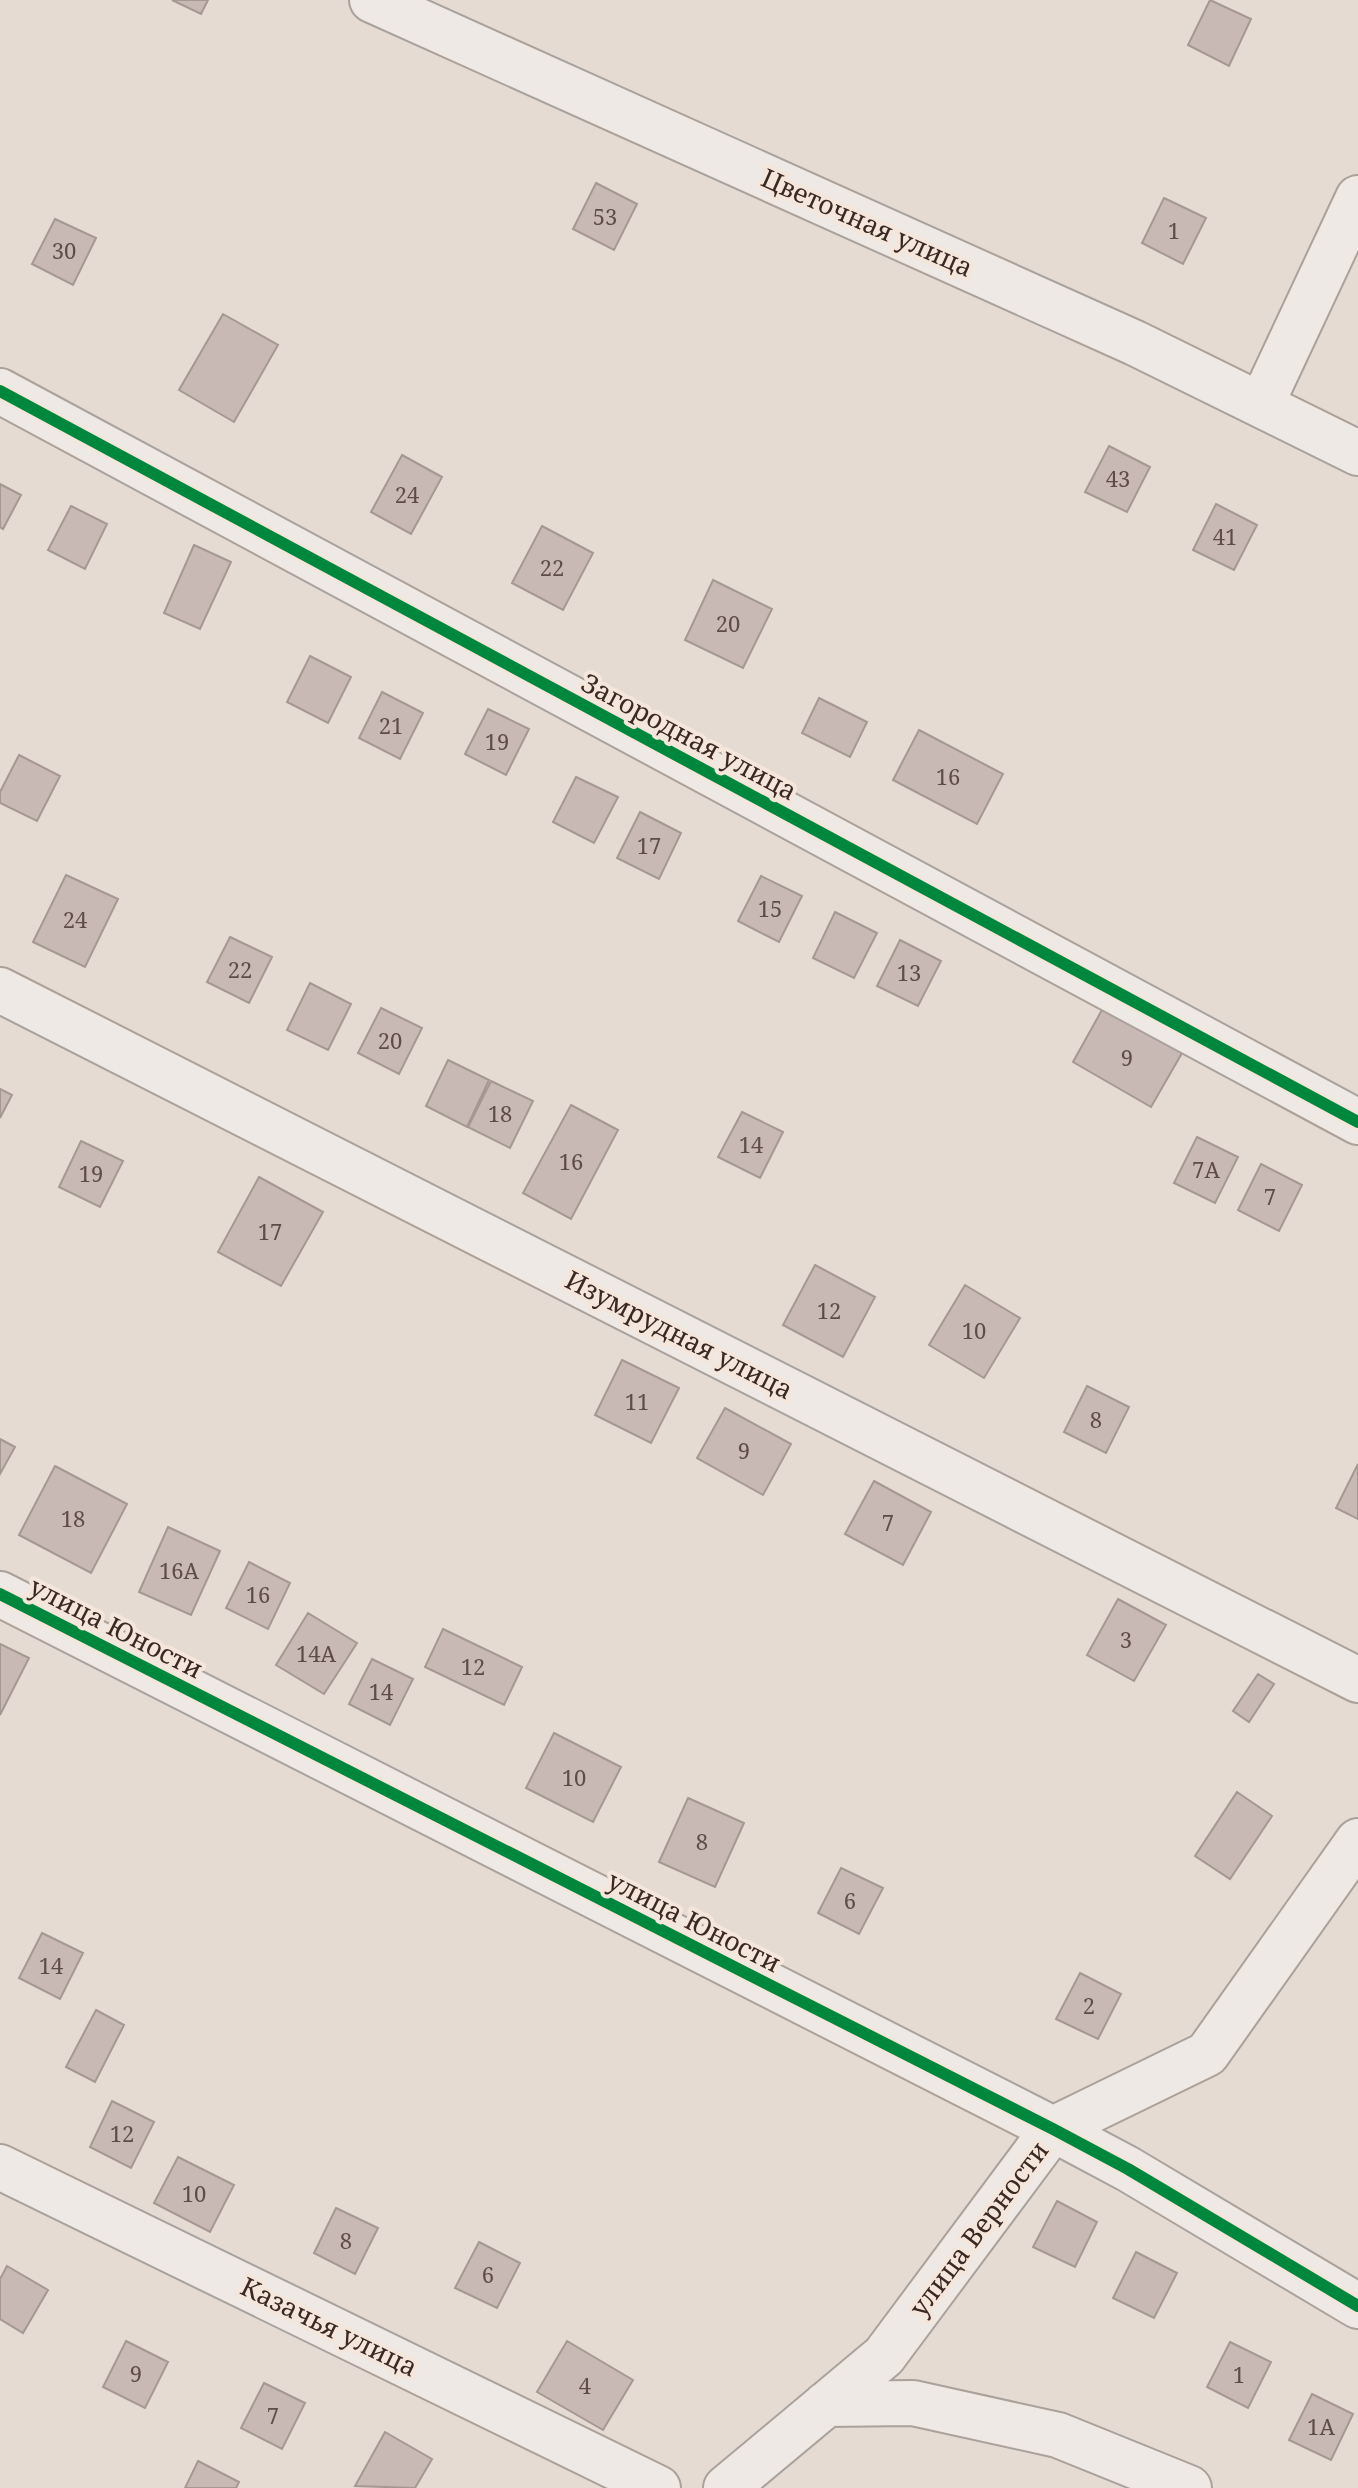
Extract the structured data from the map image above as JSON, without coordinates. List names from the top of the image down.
{
  "streets": {
    "street": [
      "Цветочная улица",
      "Загородная улица",
      "Изумрудная улица",
      "улица Юности",
      "улица Верности",
      "Казачья улица"
    ]
  },
  "crossings": [
    ["улица Юности", "улица Верности"]
  ],
  "house_numbers": [
    "53",
    "1",
    "30",
    "43",
    "24",
    "41",
    "22",
    "20",
    "21",
    "19",
    "16",
    "17",
    "15",
    "24",
    "22",
    "13",
    "20",
    "9",
    "18",
    "14",
    "16",
    "7А",
    "19",
    "7",
    "17",
    "12",
    "10",
    "11",
    "8",
    "9",
    "18",
    "7",
    "16А",
    "16",
    "3",
    "14А",
    "12",
    "14",
    "10",
    "8",
    "6",
    "14",
    "2",
    "12",
    "10",
    "8",
    "6",
    "9",
    "1",
    "4",
    "7",
    "1А"
  ]
}
